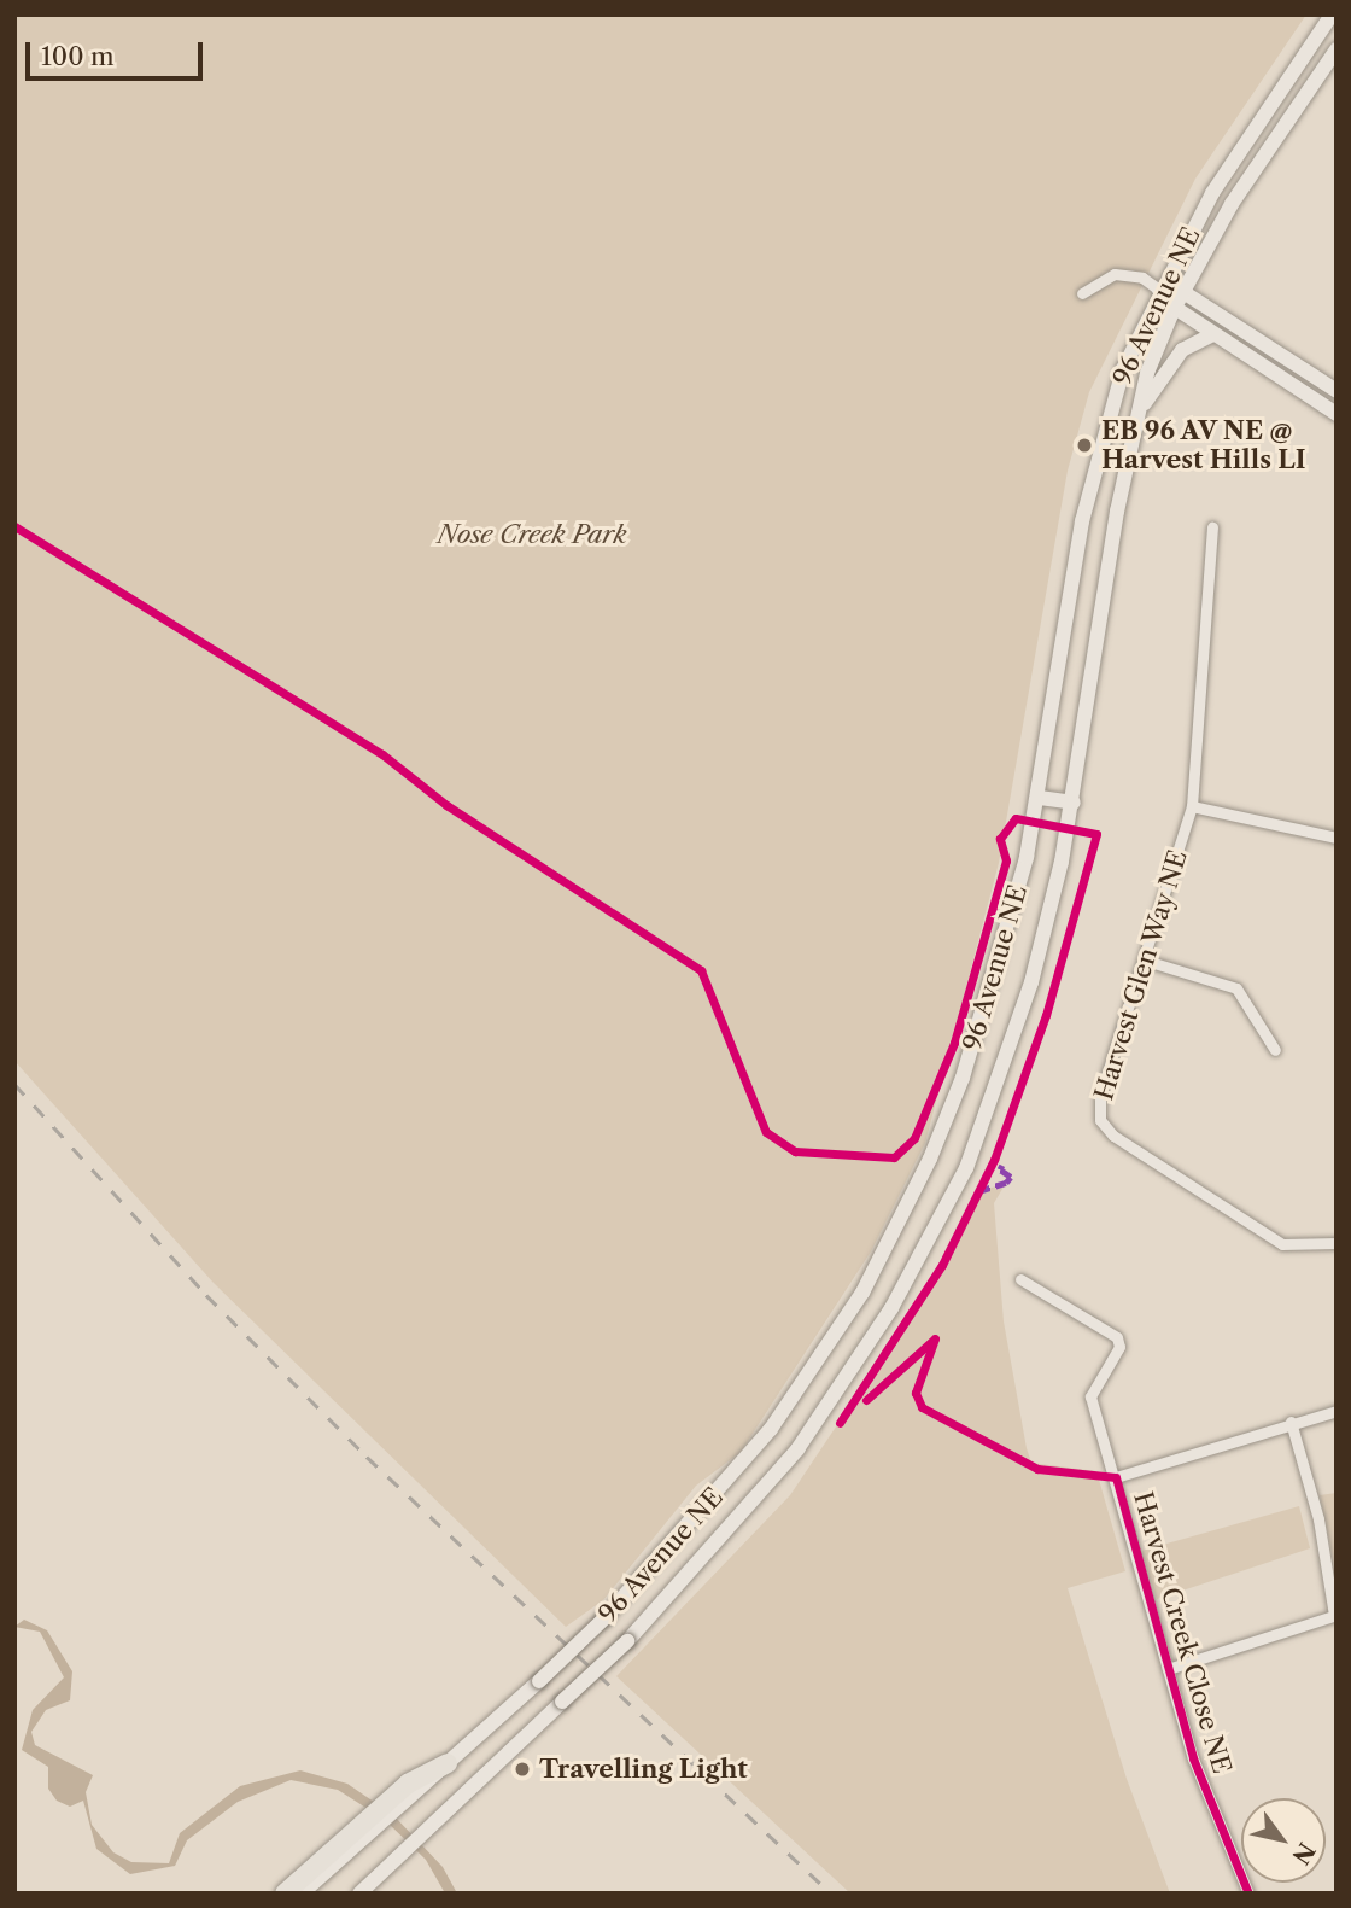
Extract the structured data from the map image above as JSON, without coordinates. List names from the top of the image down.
{
  "streets": {
    "main road": ["96 Avenue NE"],
    "street": ["Harvest Glen Way NE", "Harvest Creek Close NE"]
  },
  "parks": ["Nose Creek Park"],
  "places": ["EB 96 AV NE @ Harvest Hills LI", "Travelling Light"],
  "scale_bar": "100 m",
  "north": "bottom right"
}
